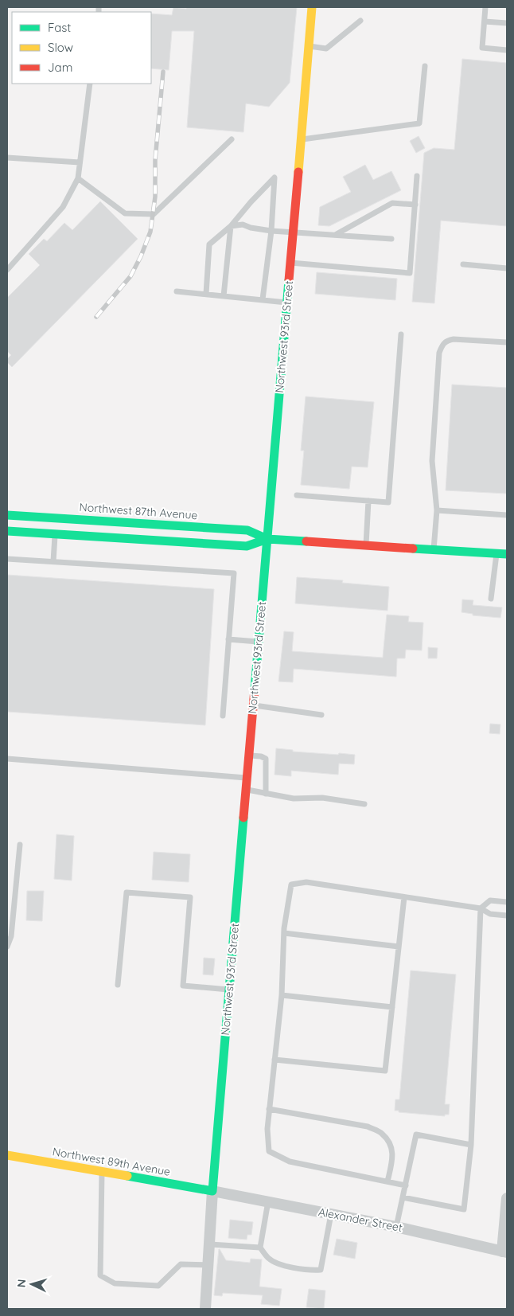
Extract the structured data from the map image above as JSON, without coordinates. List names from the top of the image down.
{
  "streets": {
    "street": [
      "Northwest 93rd Street",
      "Northwest 87th Avenue",
      "Northwest 89th Avenue",
      "Alexander Street"
    ]
  },
  "crossings": [
    ["Northwest 93rd Street", "Northwest 87th Avenue"],
    ["Northwest 93rd Street", "Northwest 89th Avenue"],
    ["Northwest 93rd Street", "Alexander Street"],
    ["Northwest 89th Avenue", "Alexander Street"]
  ],
  "legend": ["Fast", "Slow", "Jam"],
  "north": "left"
}
